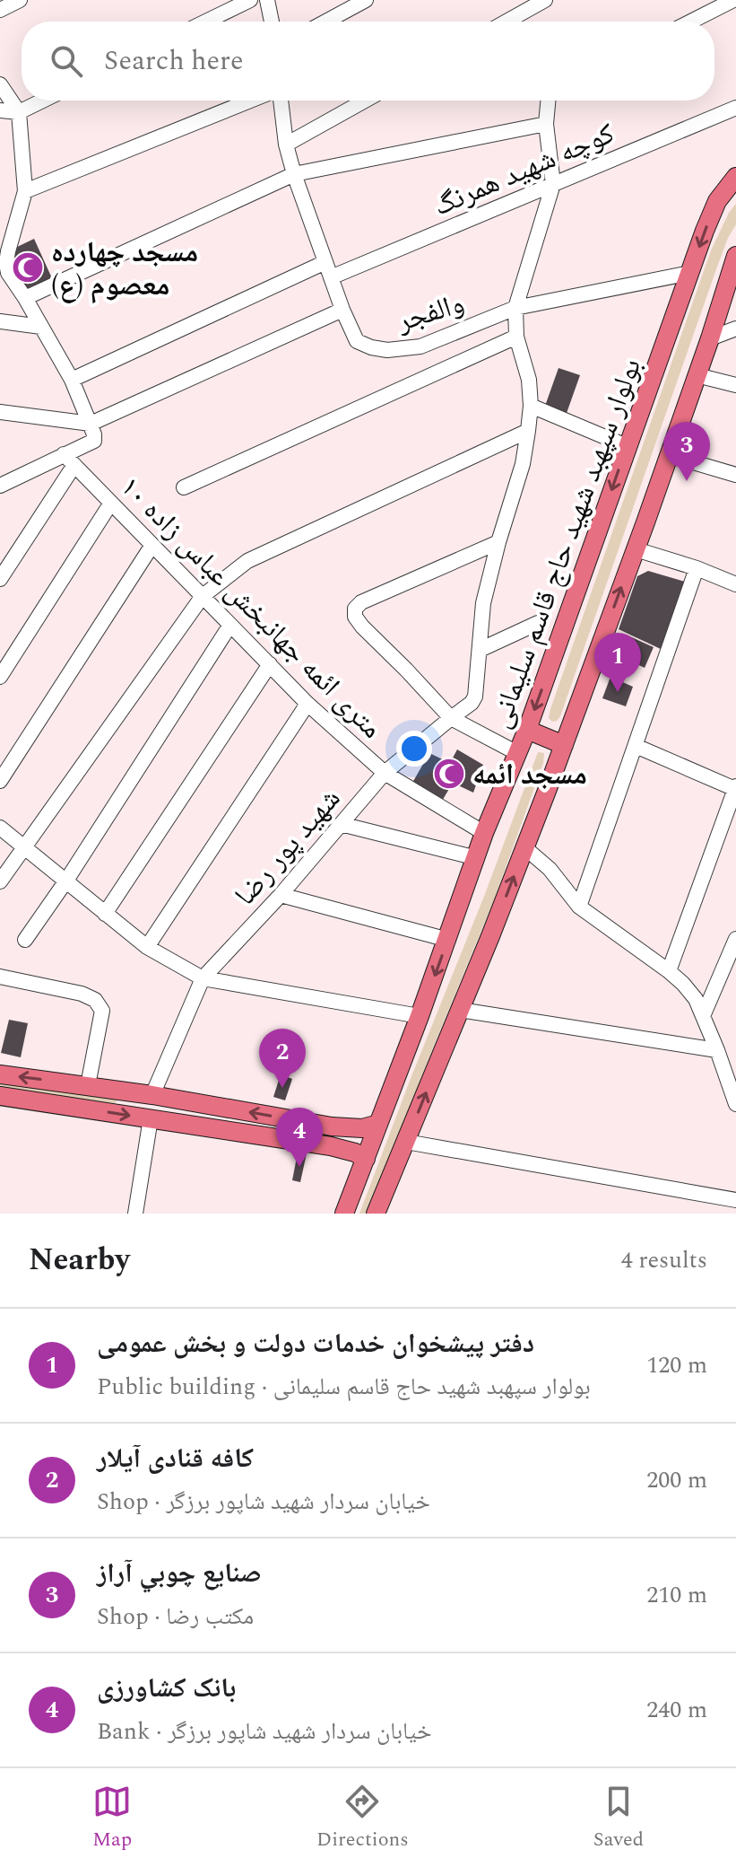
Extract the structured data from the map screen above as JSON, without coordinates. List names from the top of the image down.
{
  "streets": {
    "main road": ["بولوار سپهبد شهید حاج قاسم سلیمانی"],
    "street": [
      "کوچه شهید همرنگ",
      "والفجر",
      "۱۰ متری ائمه جهانبخش عباس زاده",
      "شهید پور رضا"
    ]
  },
  "crossings": [
    ["کوچه شهید همرنگ", "والفجر"],
    ["کوچه شهید همرنگ", "شهید پور رضا"],
    ["والفجر", "بولوار سپهبد شهید حاج قاسم سلیمانی"],
    ["والفجر", "شهید پور رضا"],
    ["بولوار سپهبد شهید حاج قاسم سلیمانی", "۱۰ متری ائمه جهانبخش عباس زاده"],
    ["۱۰ متری ائمه جهانبخش عباس زاده", "شهید پور رضا"]
  ],
  "places": {
    "mosque": ["مسجد چهارده معصوم (ع)", "مسجد ائمه"]
  },
  "page": {
    "search": "Search here",
    "pins": [
      "3",
      "1",
      "2",
      "4"
    ],
    "heading": ["Nearby", "4 results"],
    "list": [
      {
        "mark": "1",
        "name": "دفتر پیشخوان خدمات دولت و بخش عمومی",
        "note": "Public building · بولوار سپهبد شهید حاج قاسم سلیمانی",
        "value": "120 m"
      },
      {
        "mark": "2",
        "name": "کافه قنادی آیلار",
        "note": "Shop · خیابان سردار شهید شاپور برزگر",
        "value": "200 m"
      },
      {
        "mark": "3",
        "name": "صنايع چوبي آراز",
        "note": "Shop · مکتب رضا",
        "value": "210 m"
      },
      {
        "mark": "4",
        "name": "بانک کشاورزی",
        "note": "Bank · خیابان سردار شهید شاپور برزگر",
        "value": "240 m"
      }
    ],
    "nav": ["Map", "Directions", "Saved"]
  }
}
